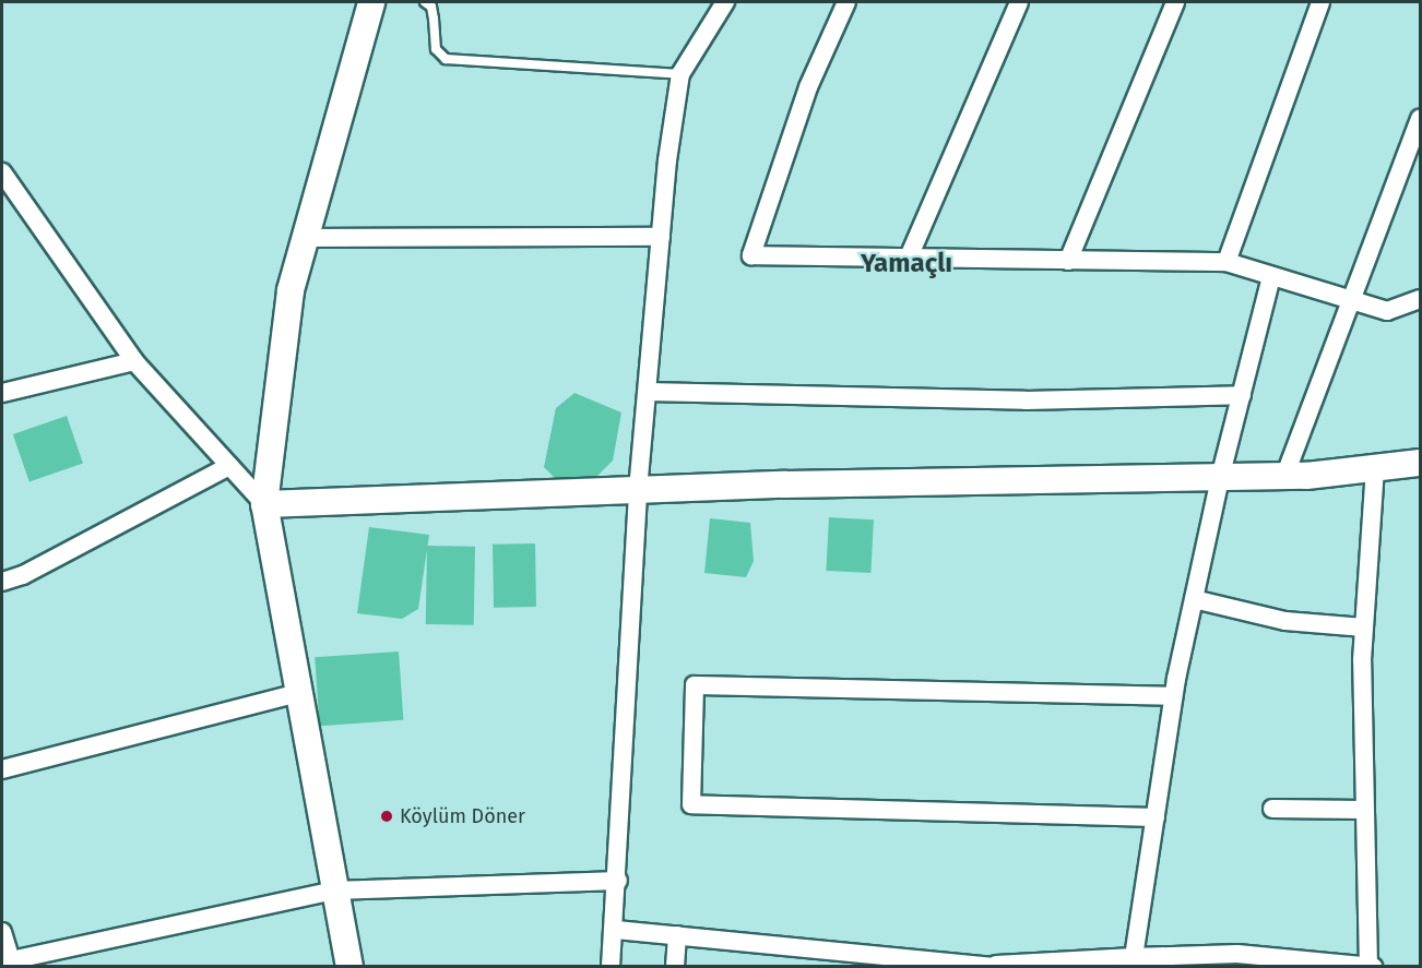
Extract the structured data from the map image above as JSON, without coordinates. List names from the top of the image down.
{
  "districts": ["Yamaçlı"],
  "places": ["Köylüm Döner"]
}
